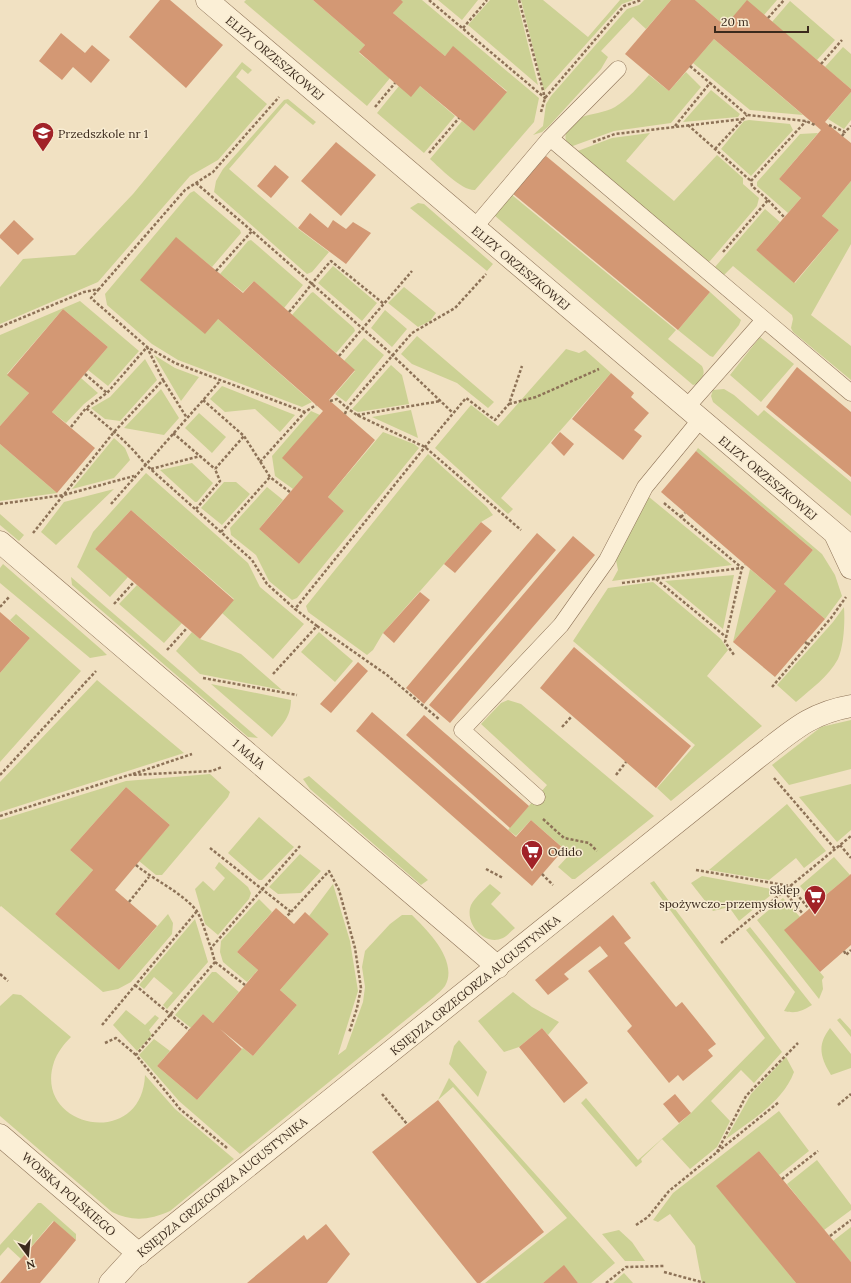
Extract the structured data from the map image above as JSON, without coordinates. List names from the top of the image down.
{
  "streets": {
    "street": [
      "ELIZY ORZESZKOWEJ",
      "1 MAJA",
      "KSIĘDZA GRZEGORZA AUGUSTYNIKA",
      "WOJSKA POLSKIEGO"
    ]
  },
  "crossings": [
    ["1 MAJA", "KSIĘDZA GRZEGORZA AUGUSTYNIKA"],
    ["KSIĘDZA GRZEGORZA AUGUSTYNIKA", "WOJSKA POLSKIEGO"]
  ],
  "places": {
    "school or university": ["Przedszkole nr 1"],
    "supermarket": ["Odido", "Sklep spożywczo-przemysłowy"]
  },
  "scale_bar": "20 m",
  "north": "bottom"
}
